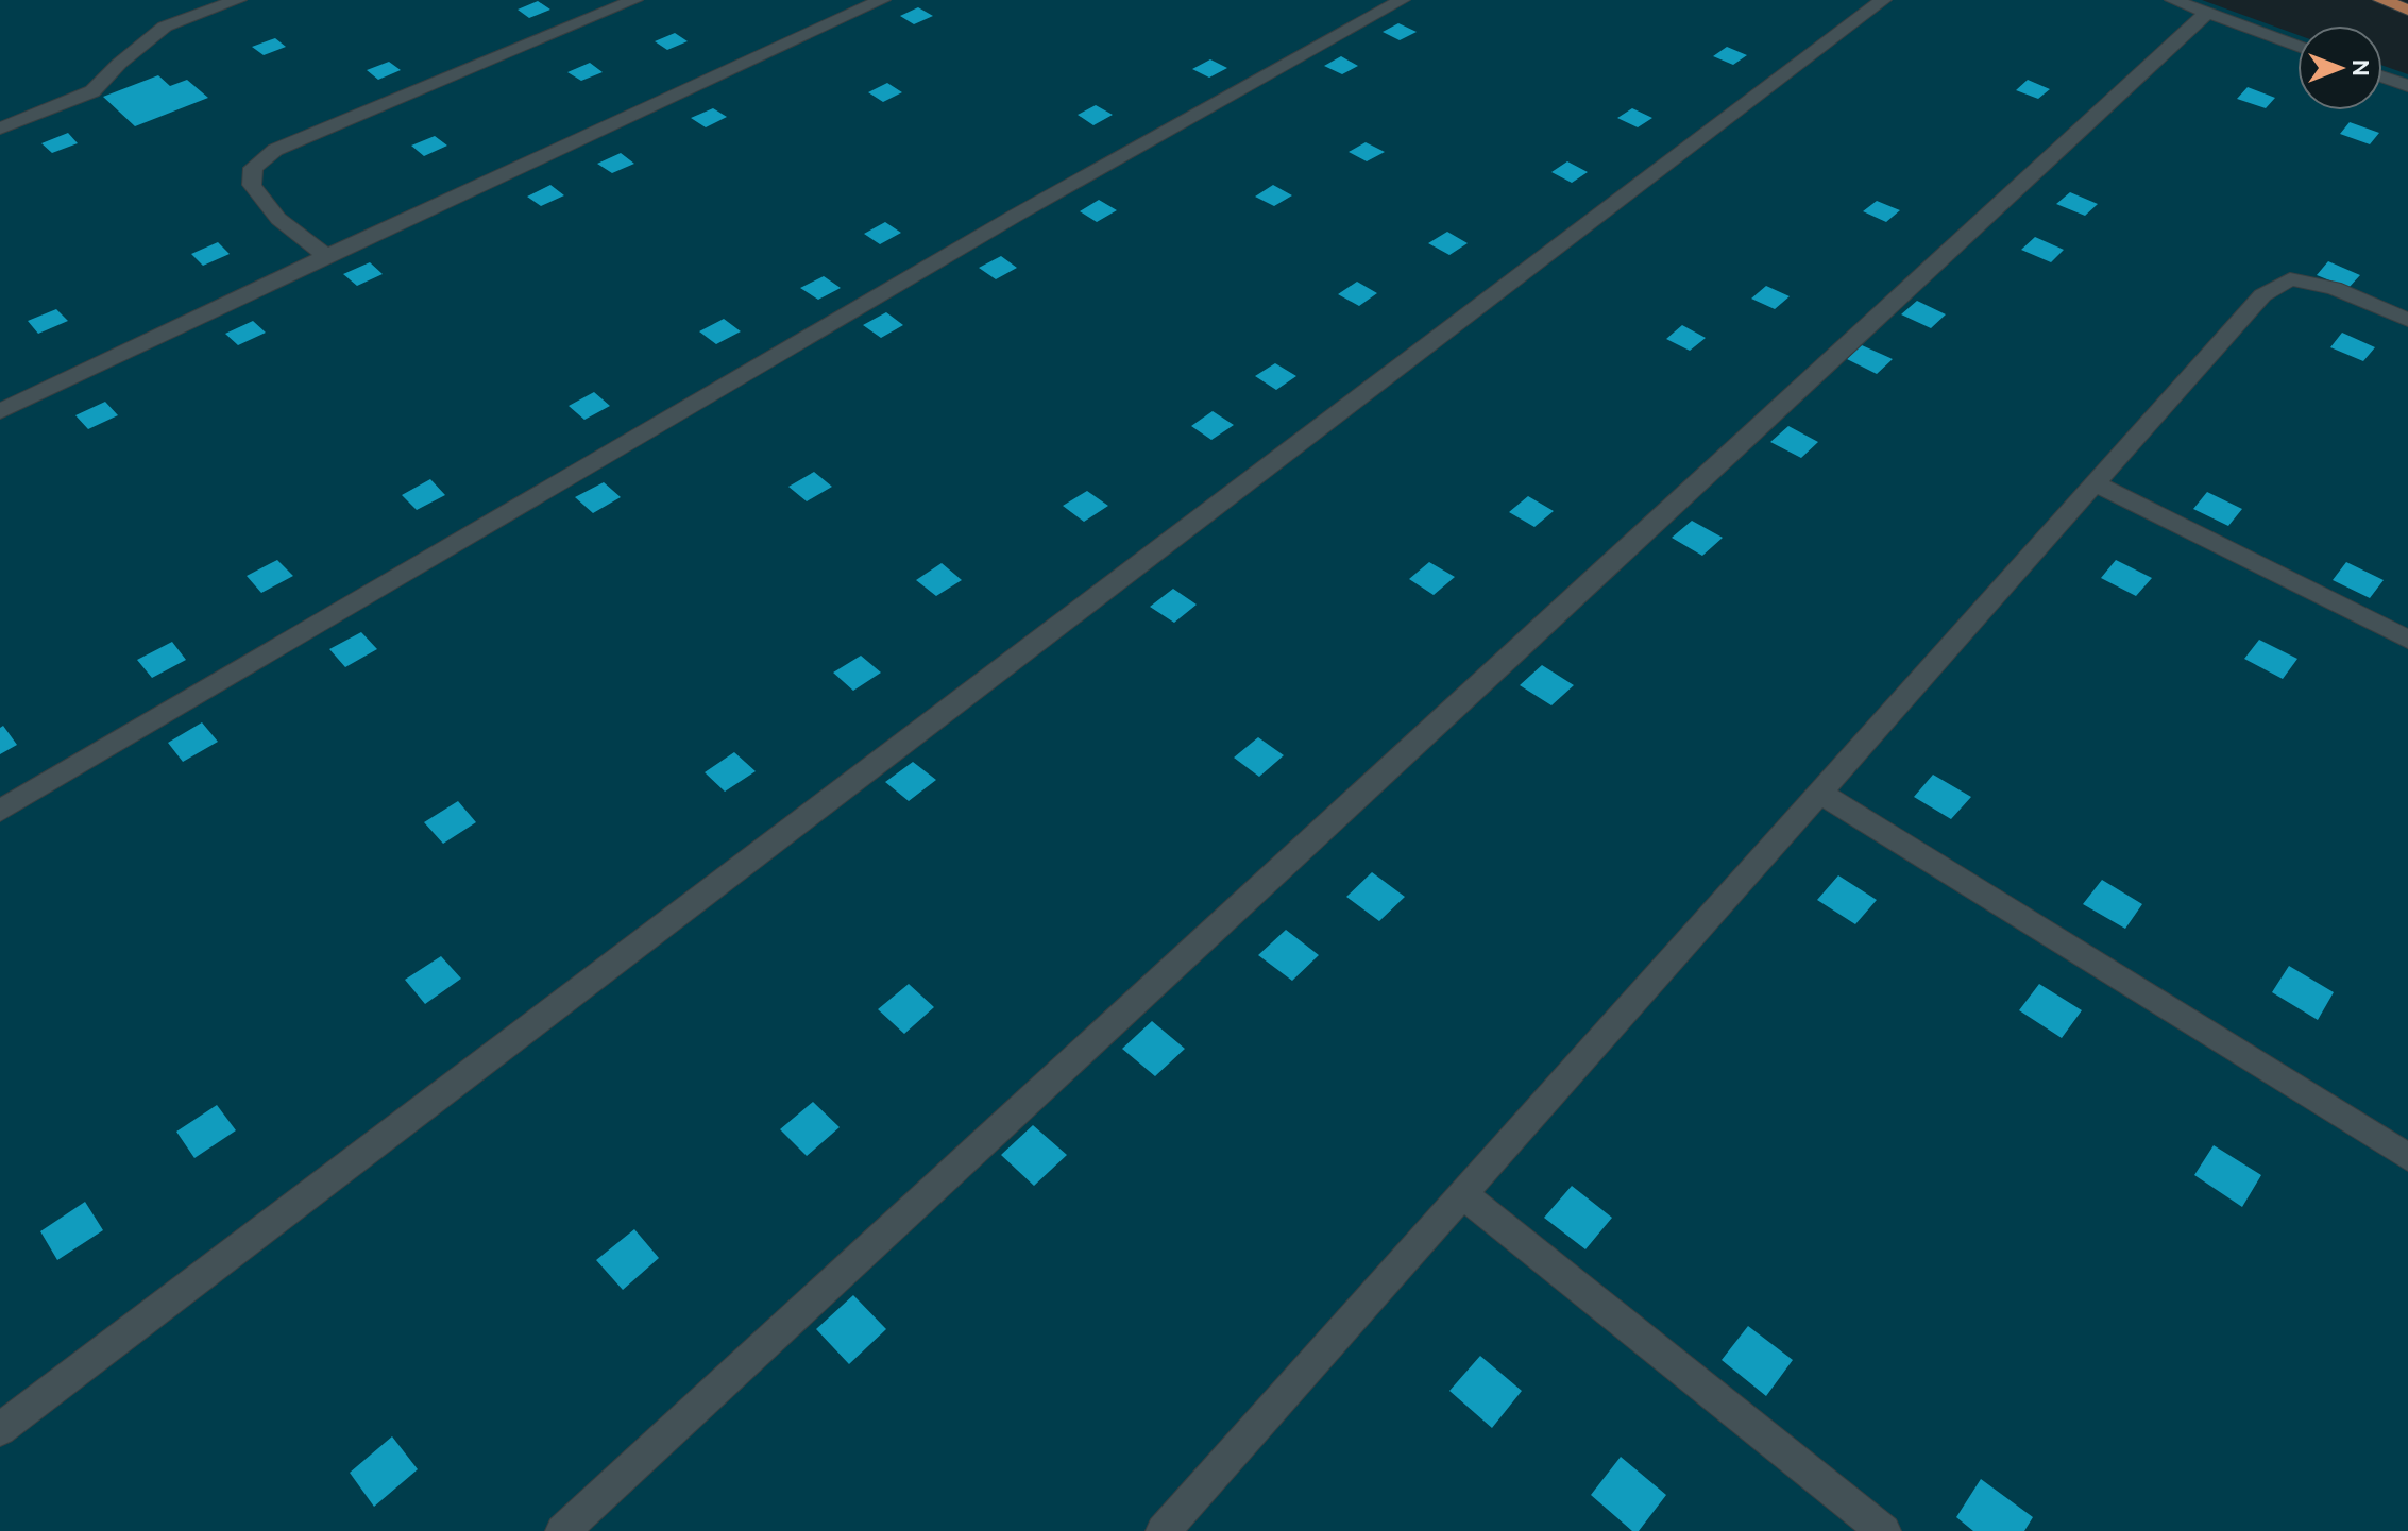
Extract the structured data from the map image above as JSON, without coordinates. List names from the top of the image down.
{
  "north": "right"
}
